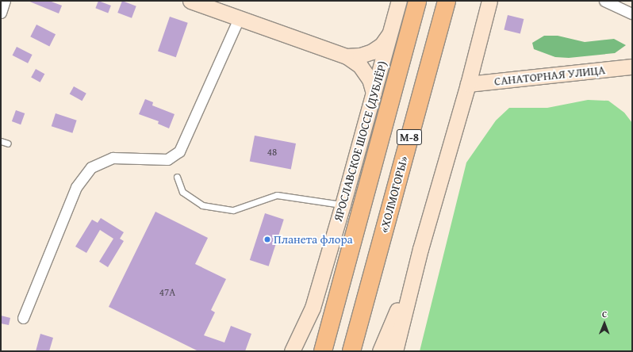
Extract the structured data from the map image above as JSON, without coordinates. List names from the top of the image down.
{
  "streets": {
    "highway": ["М-8", "«ХОЛМОГОРЫ»"],
    "street": ["САНАТОРНАЯ УЛИЦА", "ЯРОСЛАВСКОЕ ШОССЕ (ДУБЛЁР)"]
  },
  "places": ["Планета флора"],
  "house_numbers": ["48", "47А"],
  "north": "top"
}
